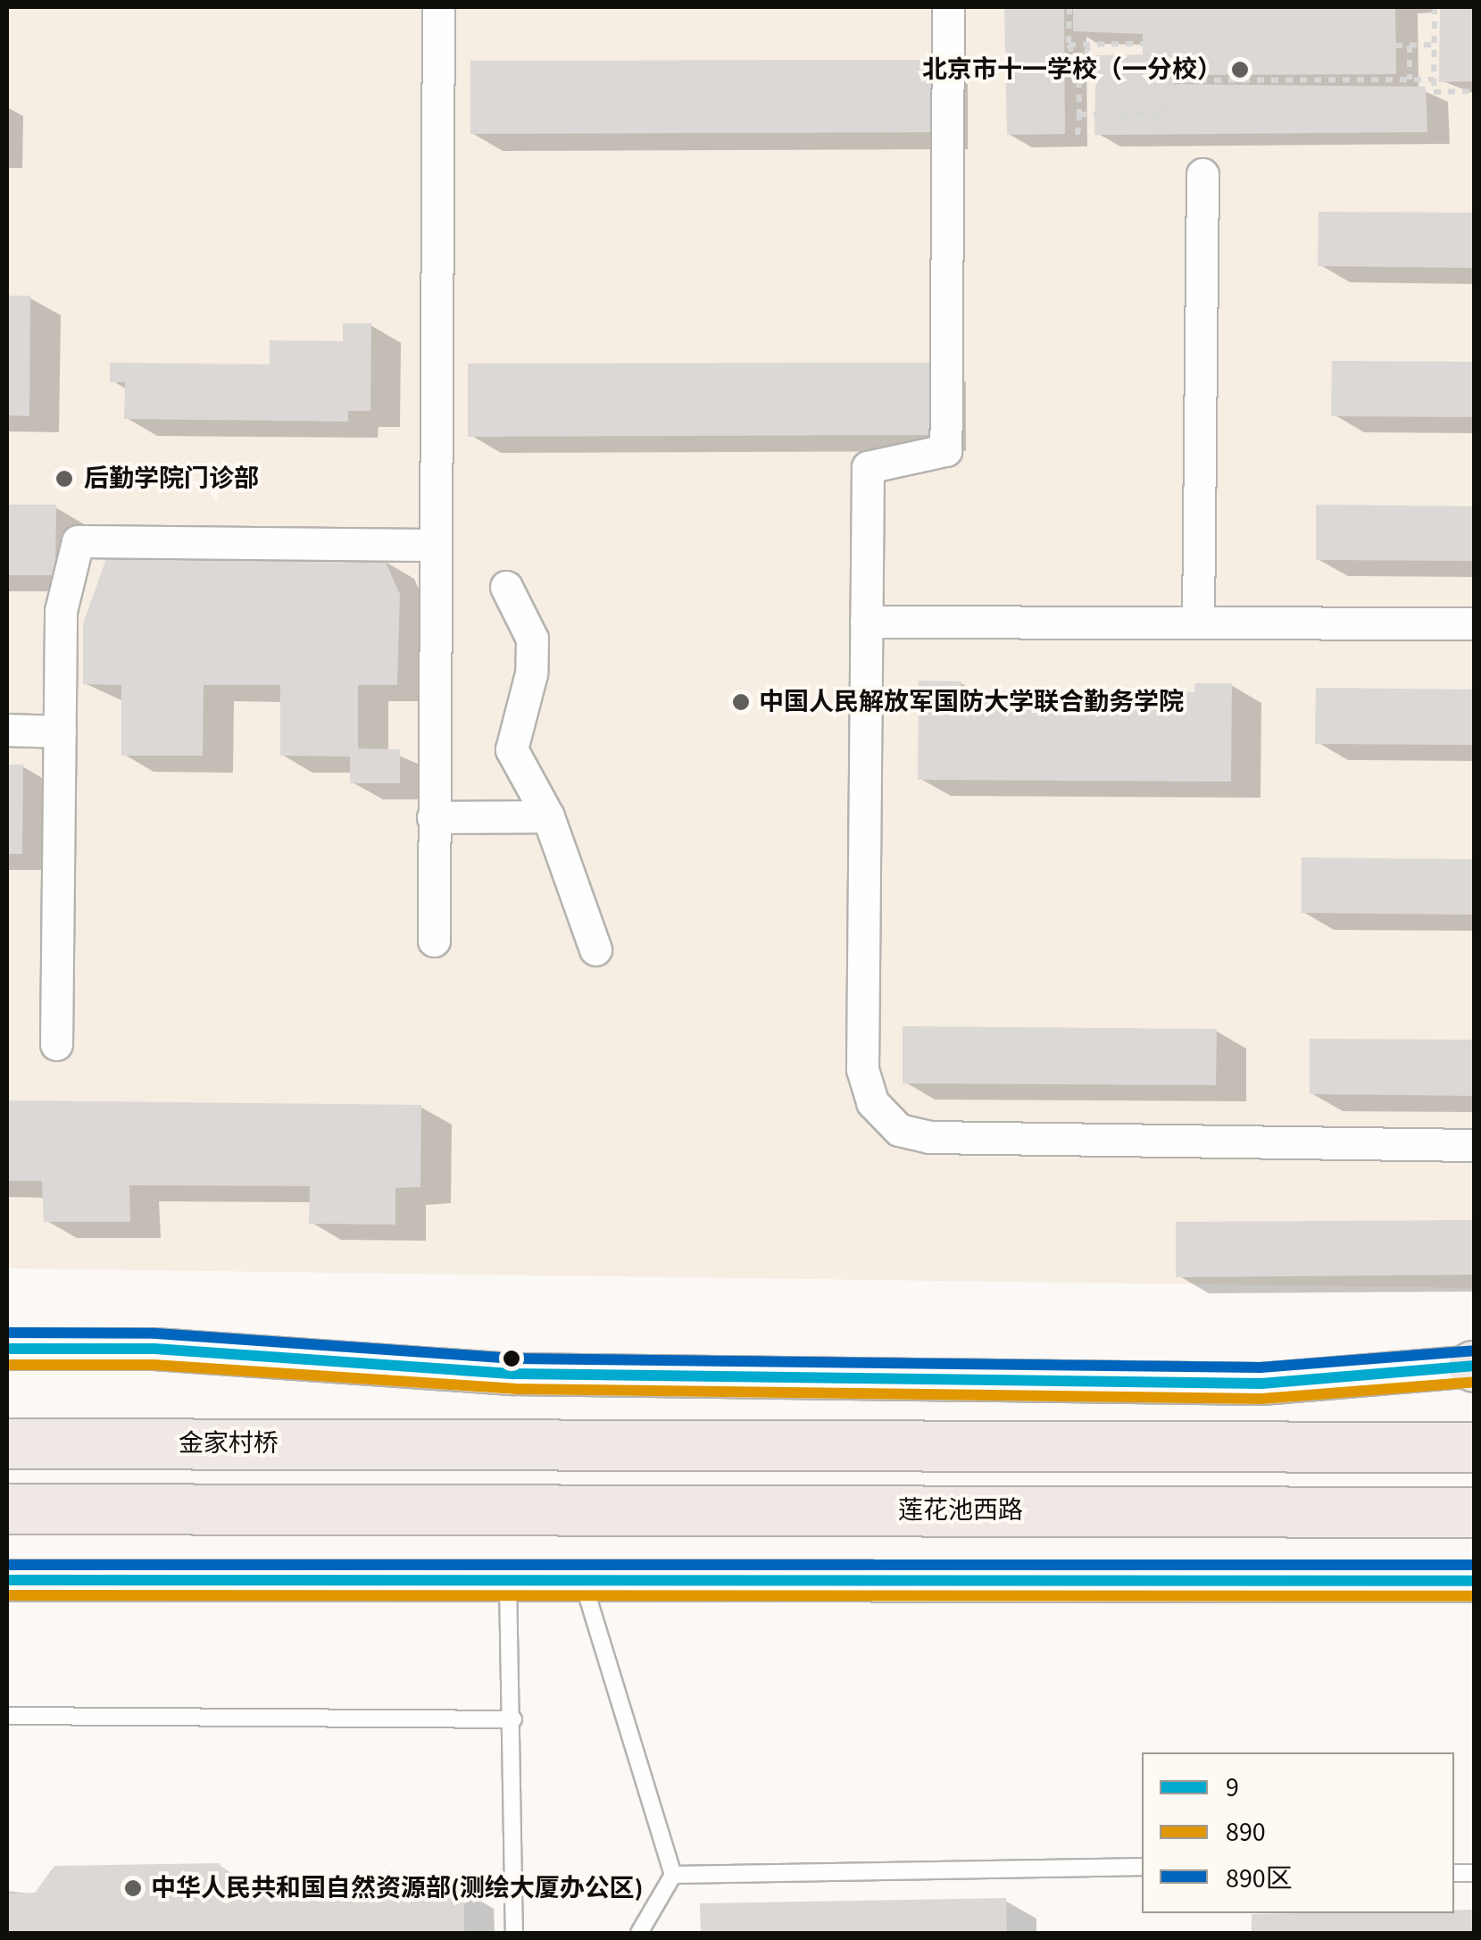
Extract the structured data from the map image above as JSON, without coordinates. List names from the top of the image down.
{
  "streets": {
    "highway": ["金家村桥", "莲花池西路"]
  },
  "places": [
    "北京市十一学校（一分校）",
    "后勤学院门诊部",
    "中国人民解放军国防大学联合勤务学院",
    "中华人民共和国自然资源部(测绘大厦办公区)"
  ],
  "lines": ["transit line 890区", "transit line 9", "transit line 890"],
  "legend": ["9", "890", "890区"]
}
